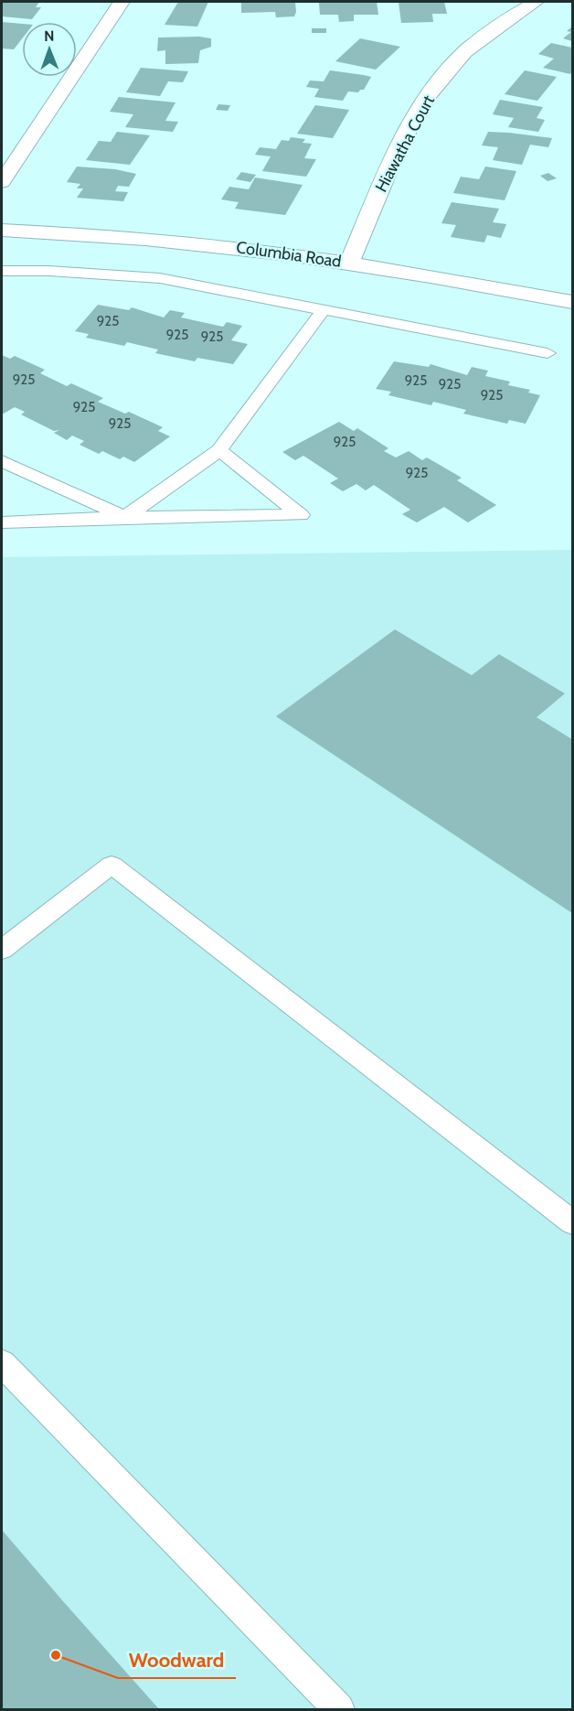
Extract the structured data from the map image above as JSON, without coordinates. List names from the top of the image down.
{
  "streets": {
    "street": ["Hiawatha Court", "Columbia Road"]
  },
  "crossings": [
    ["Hiawatha Court", "Columbia Road"]
  ],
  "places": ["Woodward"],
  "house_numbers": [
    "925",
    "925",
    "925",
    "925",
    "925",
    "925",
    "925",
    "925",
    "925",
    "925",
    "925"
  ],
  "north": "top"
}
